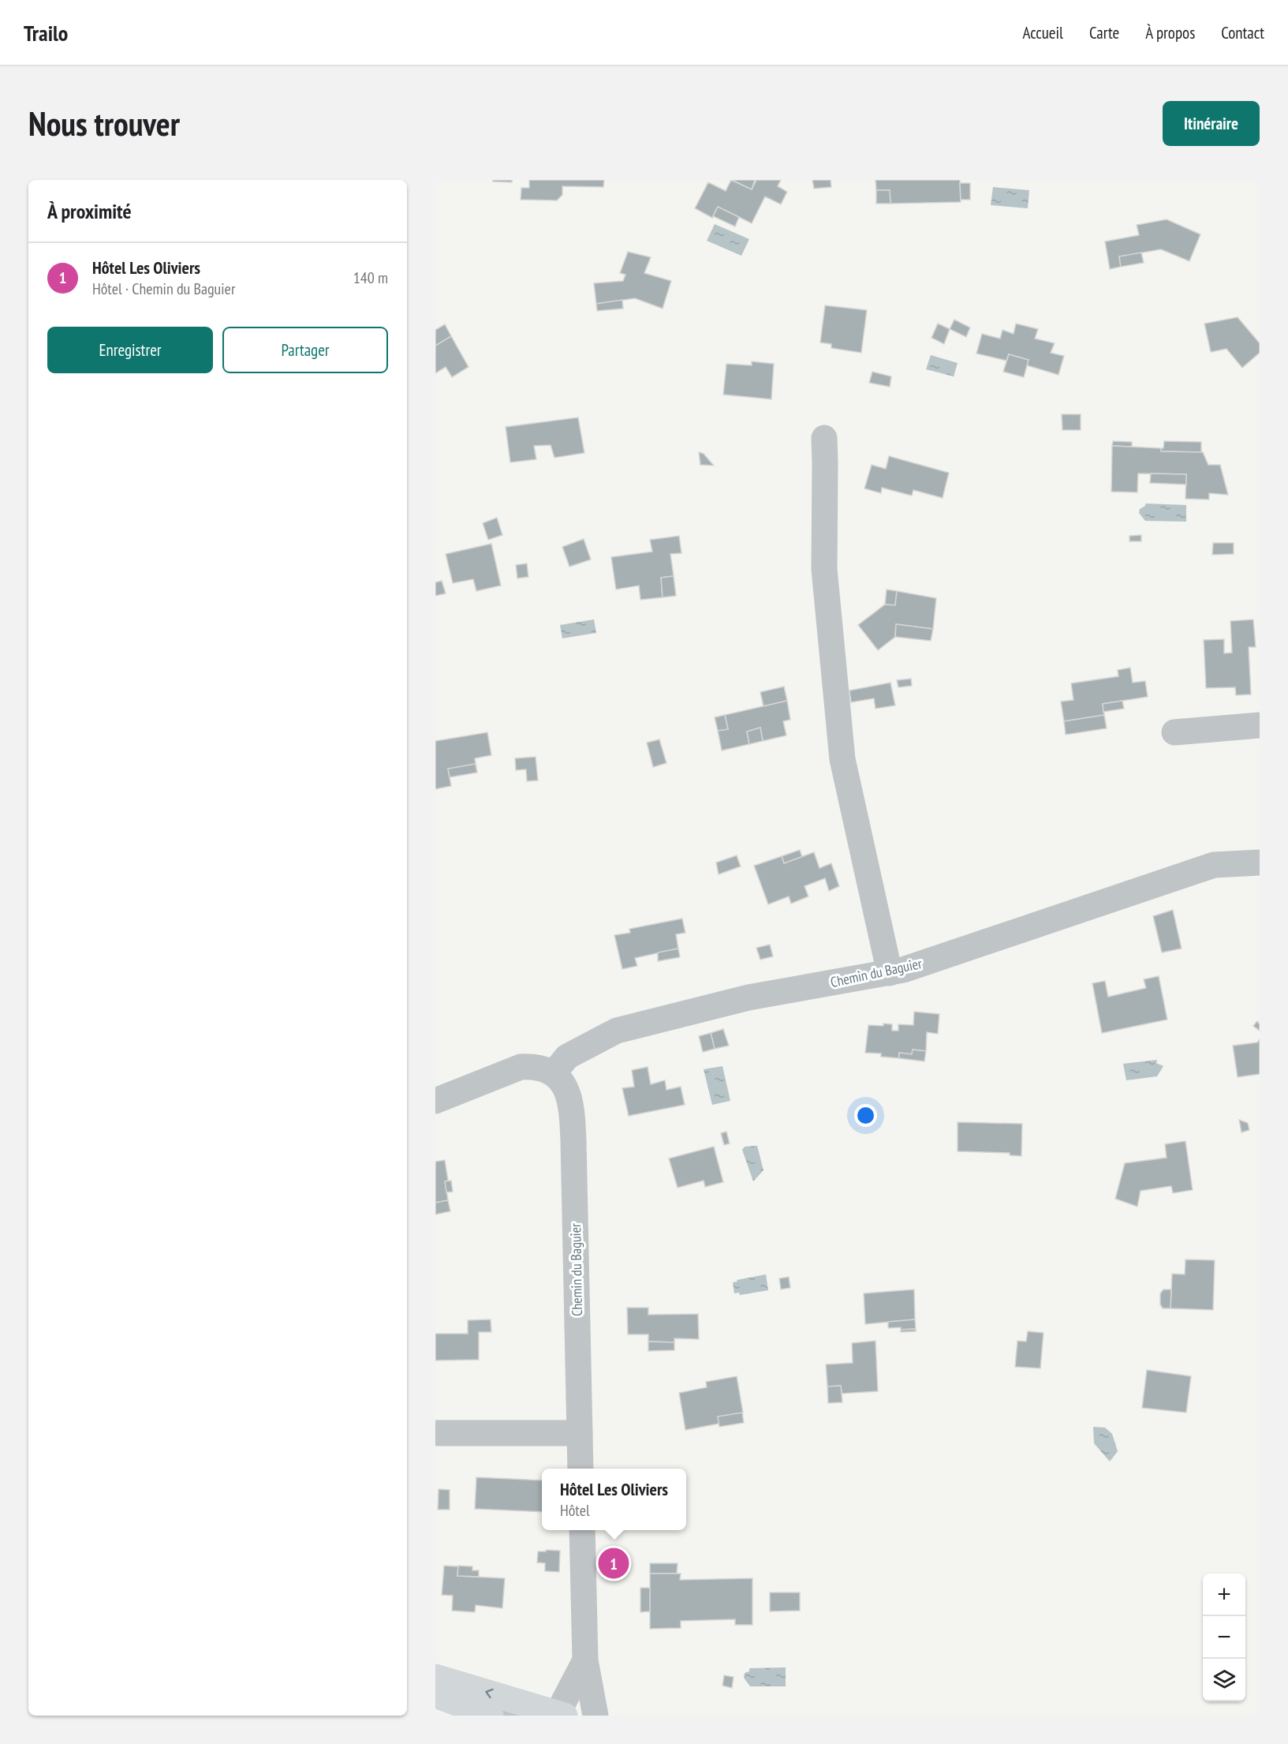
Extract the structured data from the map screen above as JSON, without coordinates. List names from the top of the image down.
{
  "streets": {
    "street": ["Chemin du Baguier"]
  },
  "page": {
    "header": "Trailo",
    "nav": [
      "Accueil",
      "Carte",
      "À propos",
      "Contact"
    ],
    "buttons": [
      "Itinéraire",
      ["Enregistrer", "Partager"]
    ],
    "title": "Nous trouver",
    "heading": "À proximité",
    "list": [
      {
        "mark": "1",
        "name": "Hôtel Les Oliviers",
        "note": "Hôtel · Chemin du Baguier",
        "value": "140 m"
      }
    ],
    "popup": ["Hôtel Les Oliviers", "Hôtel"],
    "pins": "1",
    "map_buttons": ["+", "−"]
  }
}
